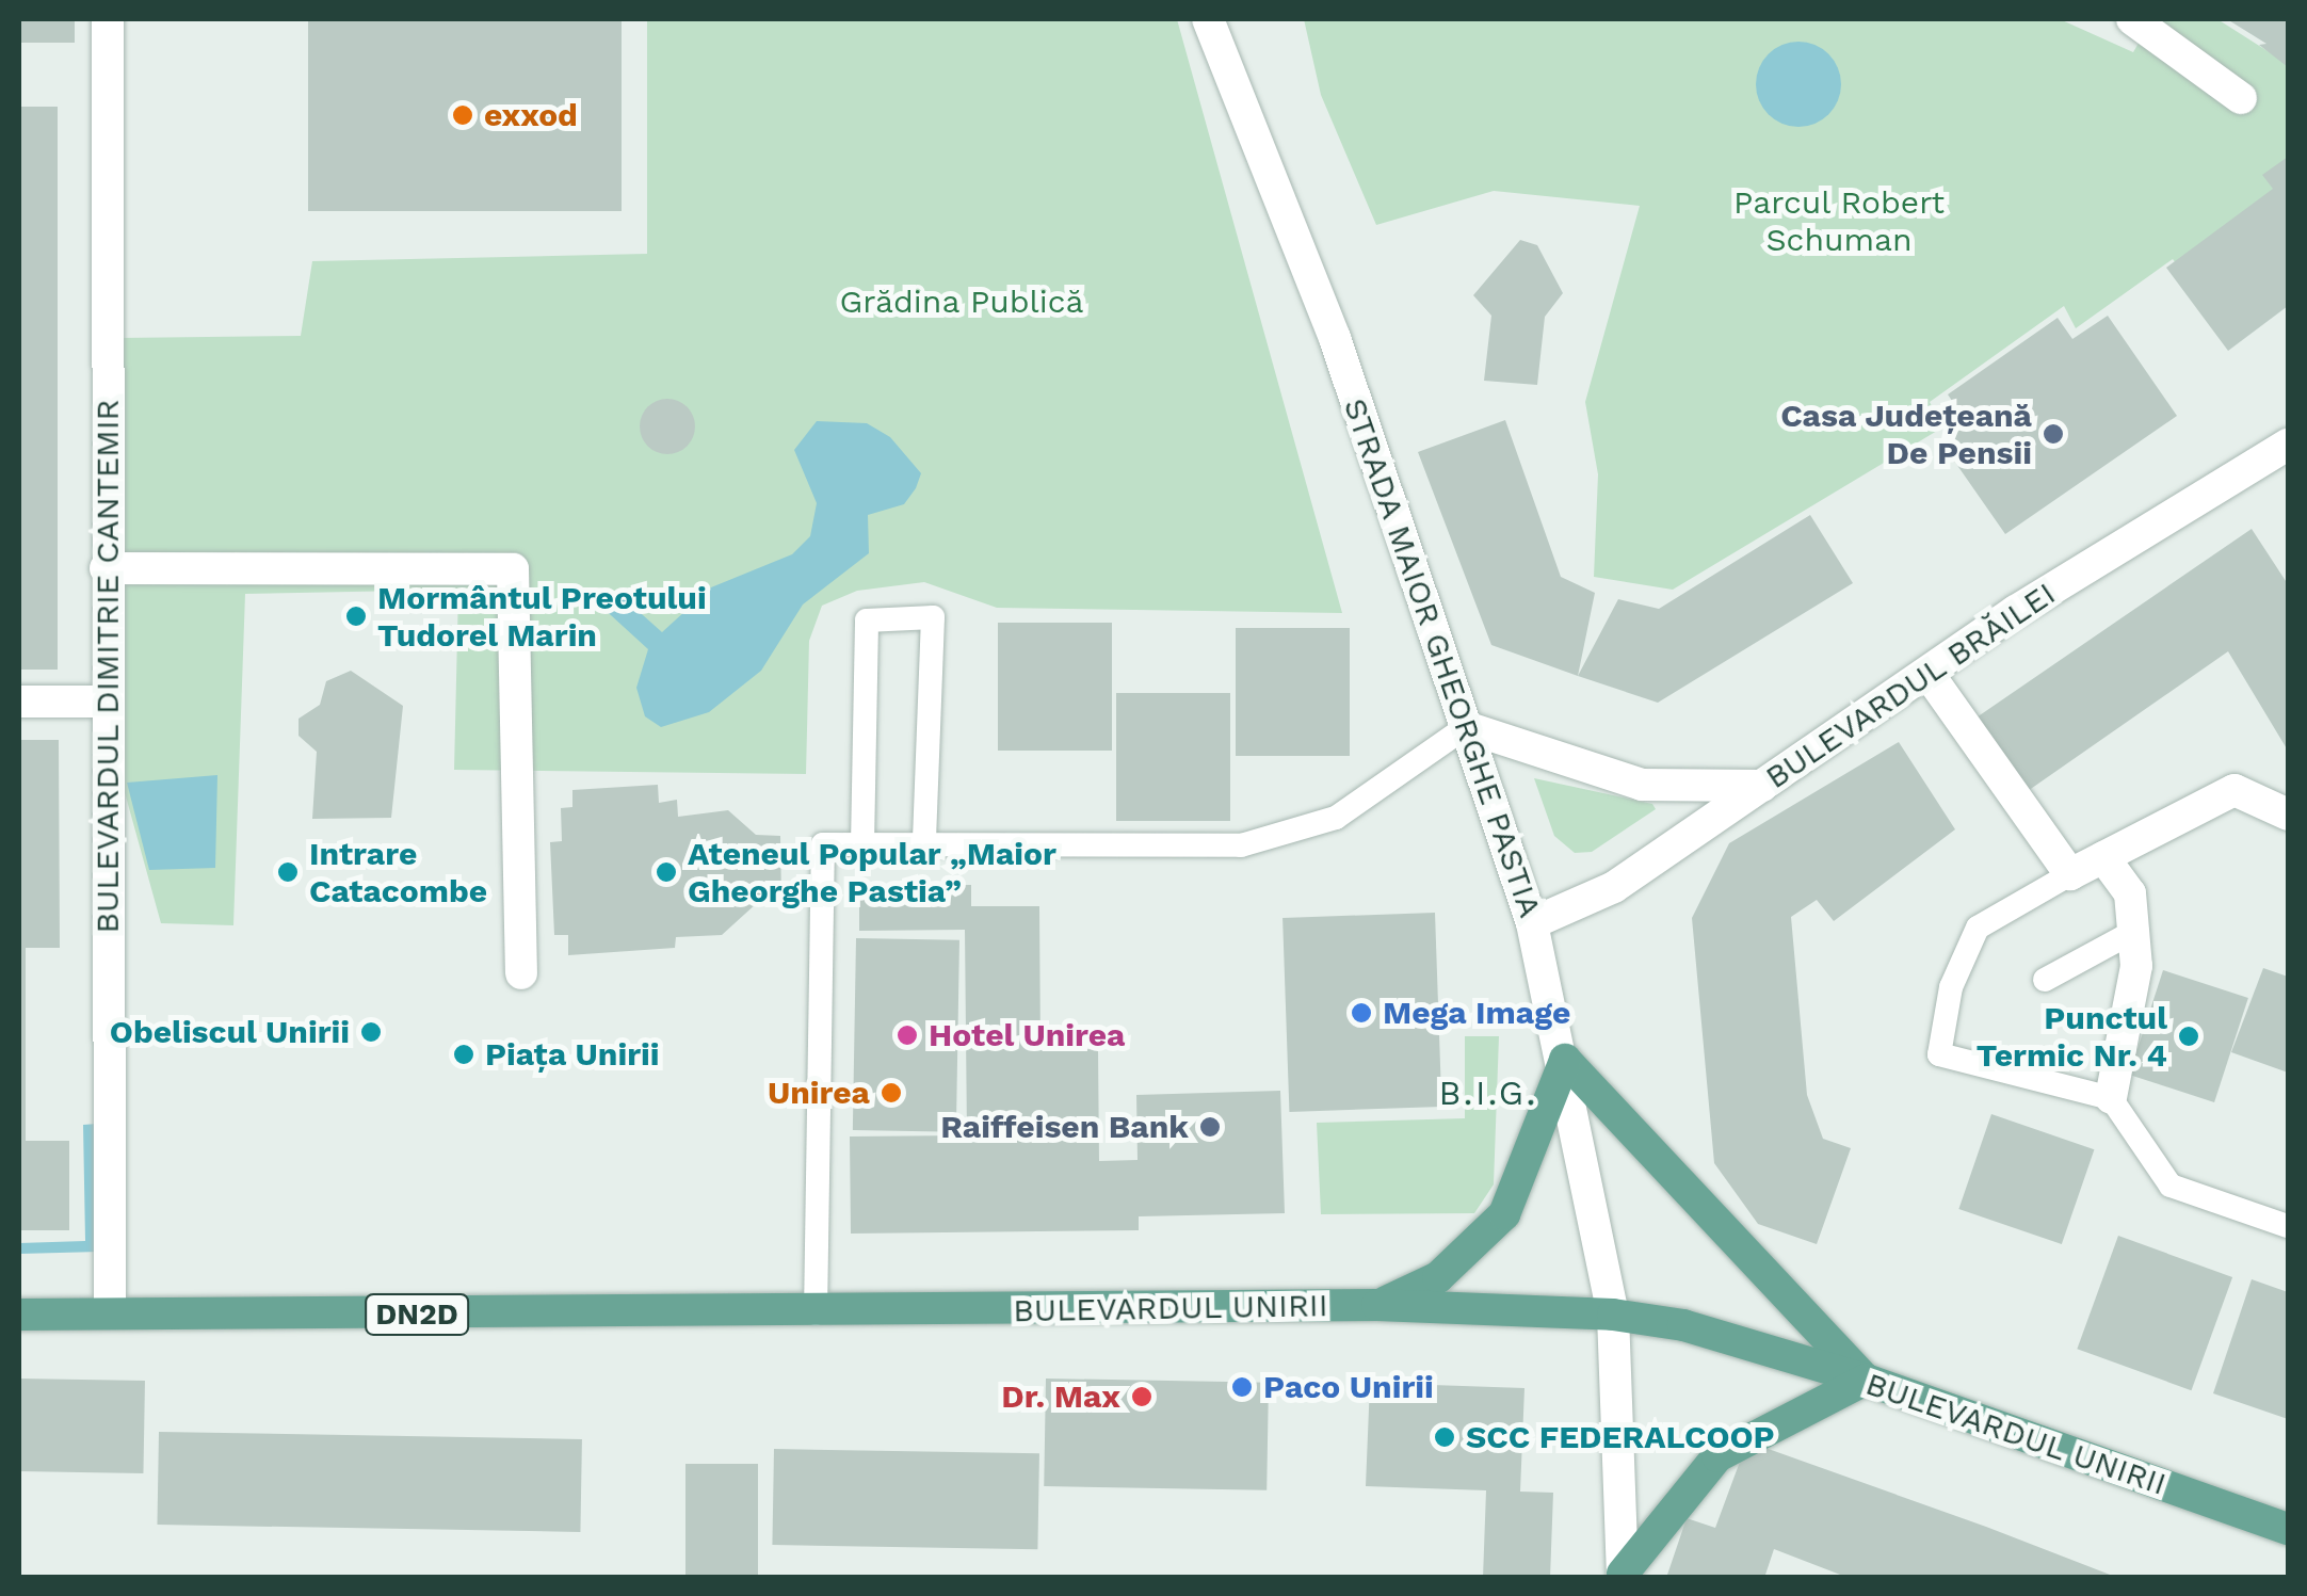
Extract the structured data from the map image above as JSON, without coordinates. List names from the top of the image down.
{
  "streets": {
    "main road": ["BULEVARDUL UNIRII", "DN2D"],
    "street": ["STRADA MAIOR GHEORGHE PASTIA", "BULEVARDUL DIMITRIE CANTEMIR", "BULEVARDUL BRĂILEI"]
  },
  "crossings": [
    ["STRADA MAIOR GHEORGHE PASTIA", "BULEVARDUL BRĂILEI"],
    ["STRADA MAIOR GHEORGHE PASTIA", "BULEVARDUL UNIRII"],
    ["BULEVARDUL DIMITRIE CANTEMIR", "BULEVARDUL UNIRII"]
  ],
  "districts": ["B.I.G."],
  "parks": ["Parcul Robert Schuman", "Grădina Publică"],
  "places": [
    "exxod",
    "Casa Județeană De Pensii",
    "Mormântul Preotului Tudorel Marin",
    "Intrare Catacombe",
    "Ateneul Popular „Maior Gheorghe Pastia”",
    "Mega Image",
    "Obeliscul Unirii",
    "Hotel Unirea",
    "Punctul Termic Nr. 4",
    "Piața Unirii",
    "Unirea",
    "Raiffeisen Bank",
    "Paco Unirii",
    "Dr. Max",
    "SCC FEDERALCOOP"
  ]
}
